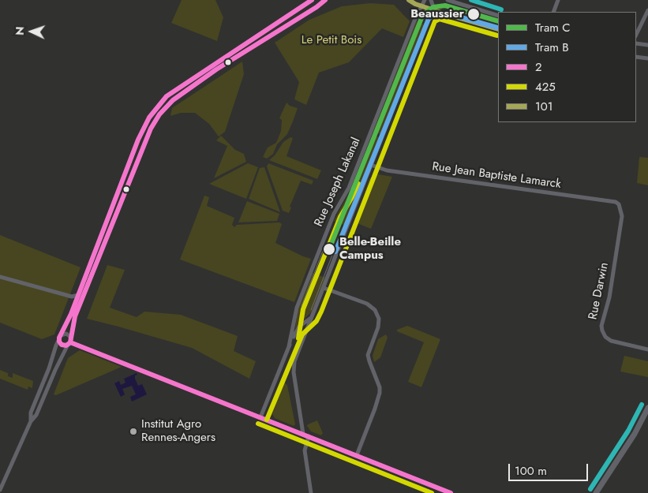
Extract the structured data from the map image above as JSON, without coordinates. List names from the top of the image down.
{
  "streets": {
    "street": ["Rue Jean Baptiste Lamarck", "Rue Joseph Lakanal", "Rue Darwin"]
  },
  "crossings": [
    ["Rue Jean Baptiste Lamarck", "Rue Joseph Lakanal"],
    ["Rue Jean Baptiste Lamarck", "Rue Darwin"]
  ],
  "parks": ["Le Petit Bois"],
  "places": ["Beaussier", "Belle-Beille Campus", "Institut Agro Rennes-Angers"],
  "lines": [
    "transit line 2",
    "transit line 101",
    "tram line C",
    "tram line B",
    "transit line 425"
  ],
  "legend": [
    "Tram C",
    "Tram B",
    "2",
    "425",
    "101"
  ],
  "scale_bar": "100 m",
  "north": "left"
}
